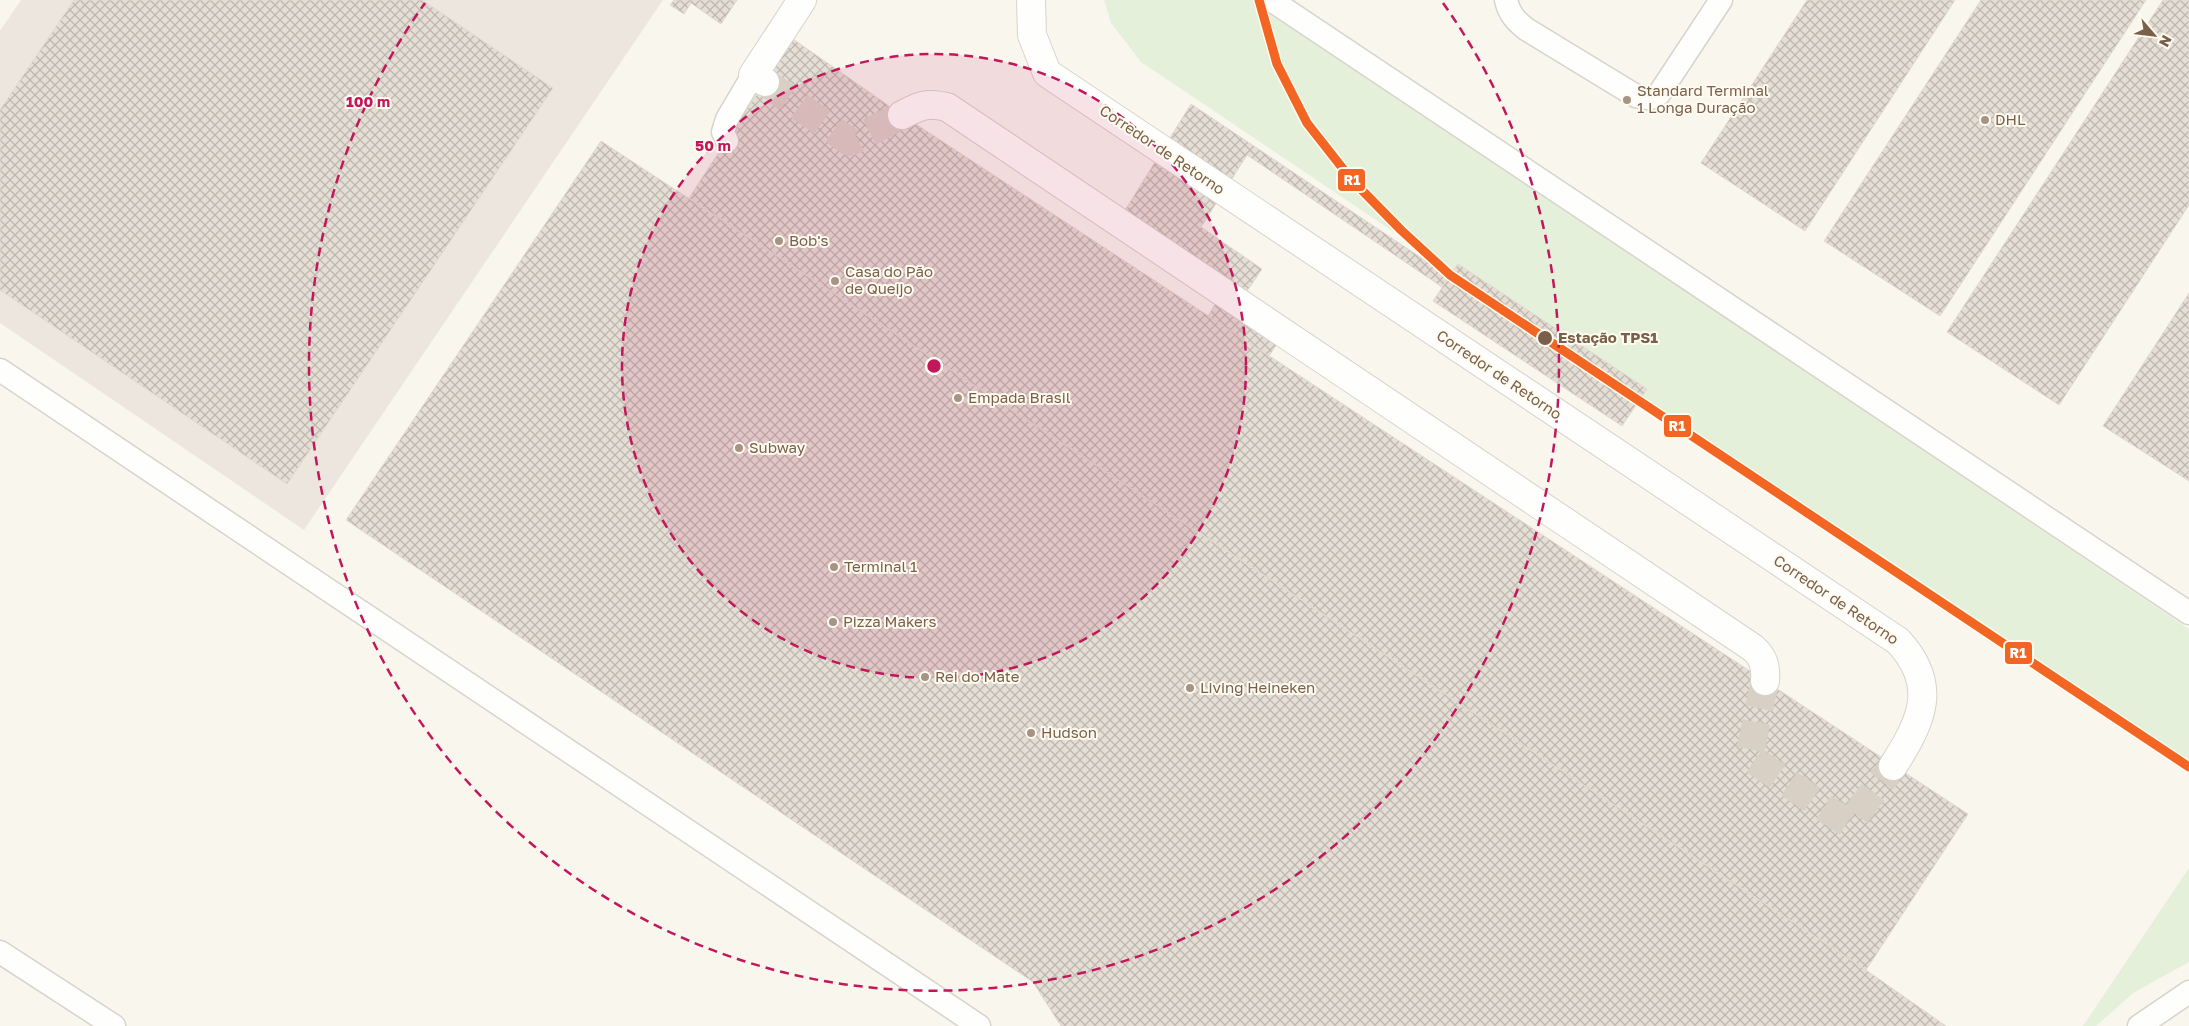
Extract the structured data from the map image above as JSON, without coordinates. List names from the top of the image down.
{
  "streets": {
    "street": ["Corredor de Retorno"]
  },
  "places": [
    "Standard Terminal 1 Longa Duração",
    "DHL",
    "Bob's",
    "Casa do Pão de Queijo",
    "Estação TPS1",
    "Empada Brasil",
    "Subway",
    "Terminal 1",
    "Pizza Makers",
    "Rei do Mate",
    "Living Heineken",
    "Hudson"
  ],
  "lines": ["transit line R1"],
  "north": "bottom right",
  "rings": ["100 m", "50 m"]
}
